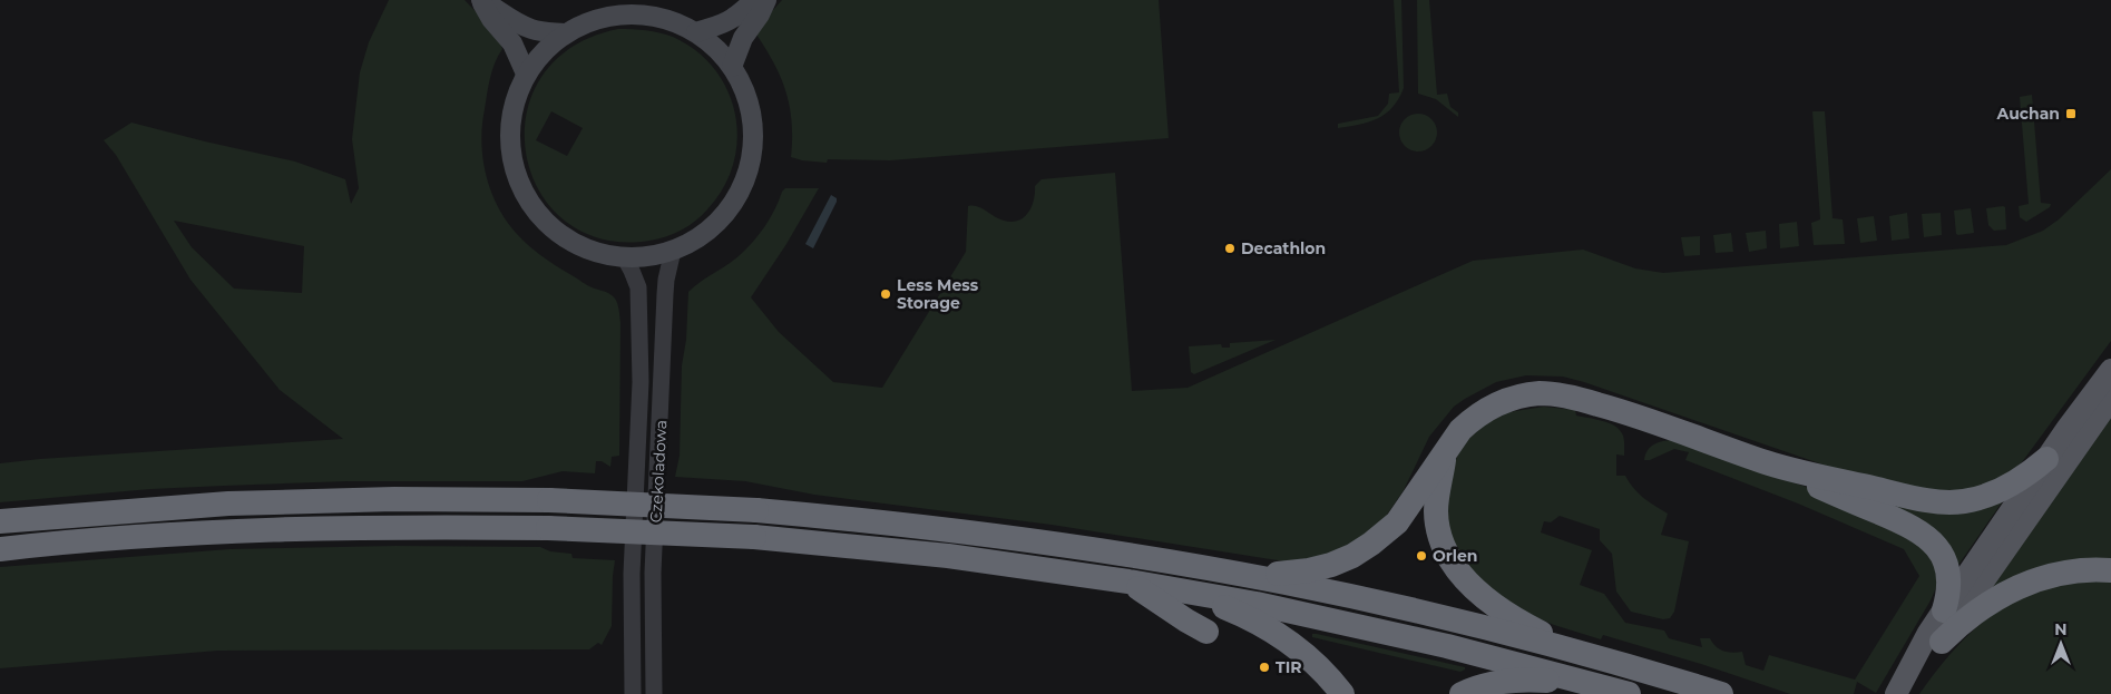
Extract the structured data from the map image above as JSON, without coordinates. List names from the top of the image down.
{
  "streets": {
    "street": ["Czekoladowa"]
  },
  "places": {
    "transit": ["Auchan"],
    "other": [
      "Decathlon",
      "Less Mess Storage",
      "Orlen",
      "TIR"
    ]
  },
  "north": "top"
}
